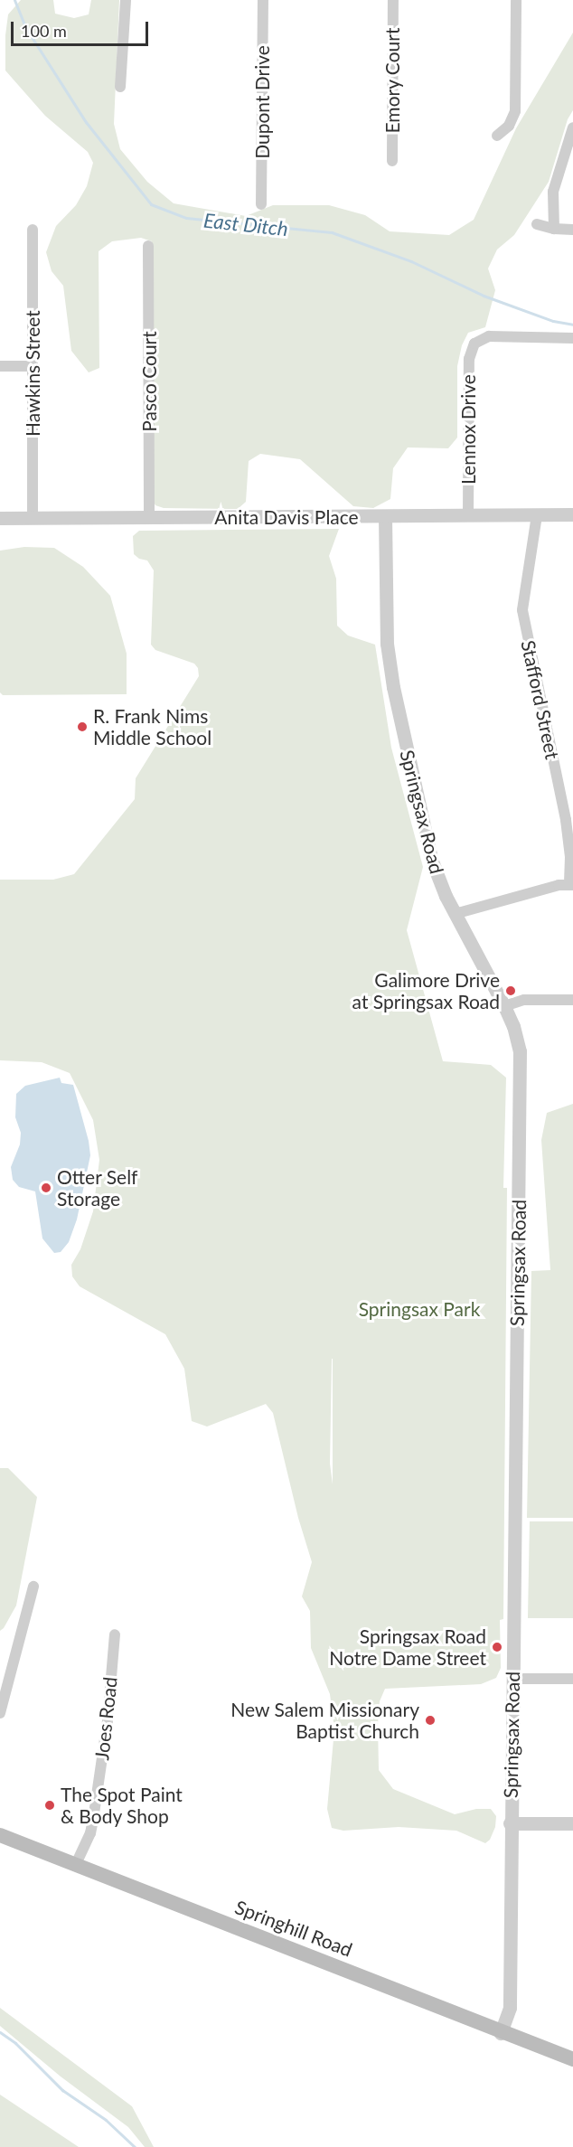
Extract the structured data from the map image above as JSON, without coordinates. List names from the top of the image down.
{
  "streets": {
    "main road": ["Springhill Road"],
    "street": [
      "Emory Court",
      "Dupont Drive",
      "Hawkins Street",
      "Pasco Court",
      "Lennox Drive",
      "Anita Davis Place",
      "Stafford Street",
      "Springsax Road",
      "Joes Road"
    ]
  },
  "crossings": [
    ["Hawkins Street", "Anita Davis Place"],
    ["Pasco Court", "Anita Davis Place"],
    ["Lennox Drive", "Anita Davis Place"],
    ["Anita Davis Place", "Stafford Street"],
    ["Anita Davis Place", "Springsax Road"],
    ["Springsax Road", "Springhill Road"],
    ["Joes Road", "Springhill Road"]
  ],
  "water": ["East Ditch"],
  "parks": ["Springsax Park"],
  "places": [
    "R. Frank Nims Middle School",
    "Galimore Drive at Springsax Road",
    "Otter Self Storage",
    "Springsax Road Notre Dame Street",
    "New Salem Missionary Baptist Church",
    "The Spot Paint & Body Shop"
  ],
  "scale_bar": "100 m"
}
